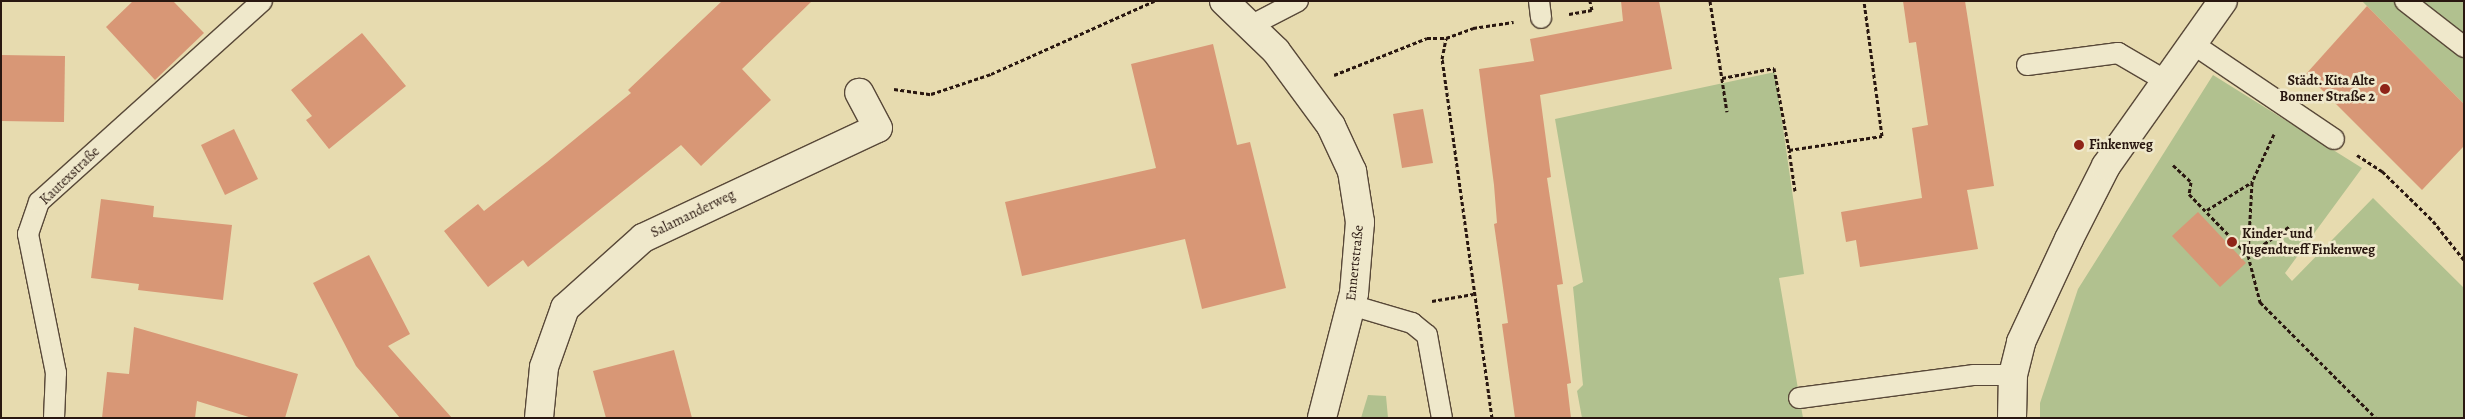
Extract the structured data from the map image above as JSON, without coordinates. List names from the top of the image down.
{
  "streets": {
    "street": ["Salamanderweg", "Ennertstraße"],
    "lane": ["Kautexstraße"]
  },
  "places": ["Städt. Kita Alte Bonner Straße 2", "Finkenweg", "Kinder- und Jugendtreff Finkenweg"]
}
